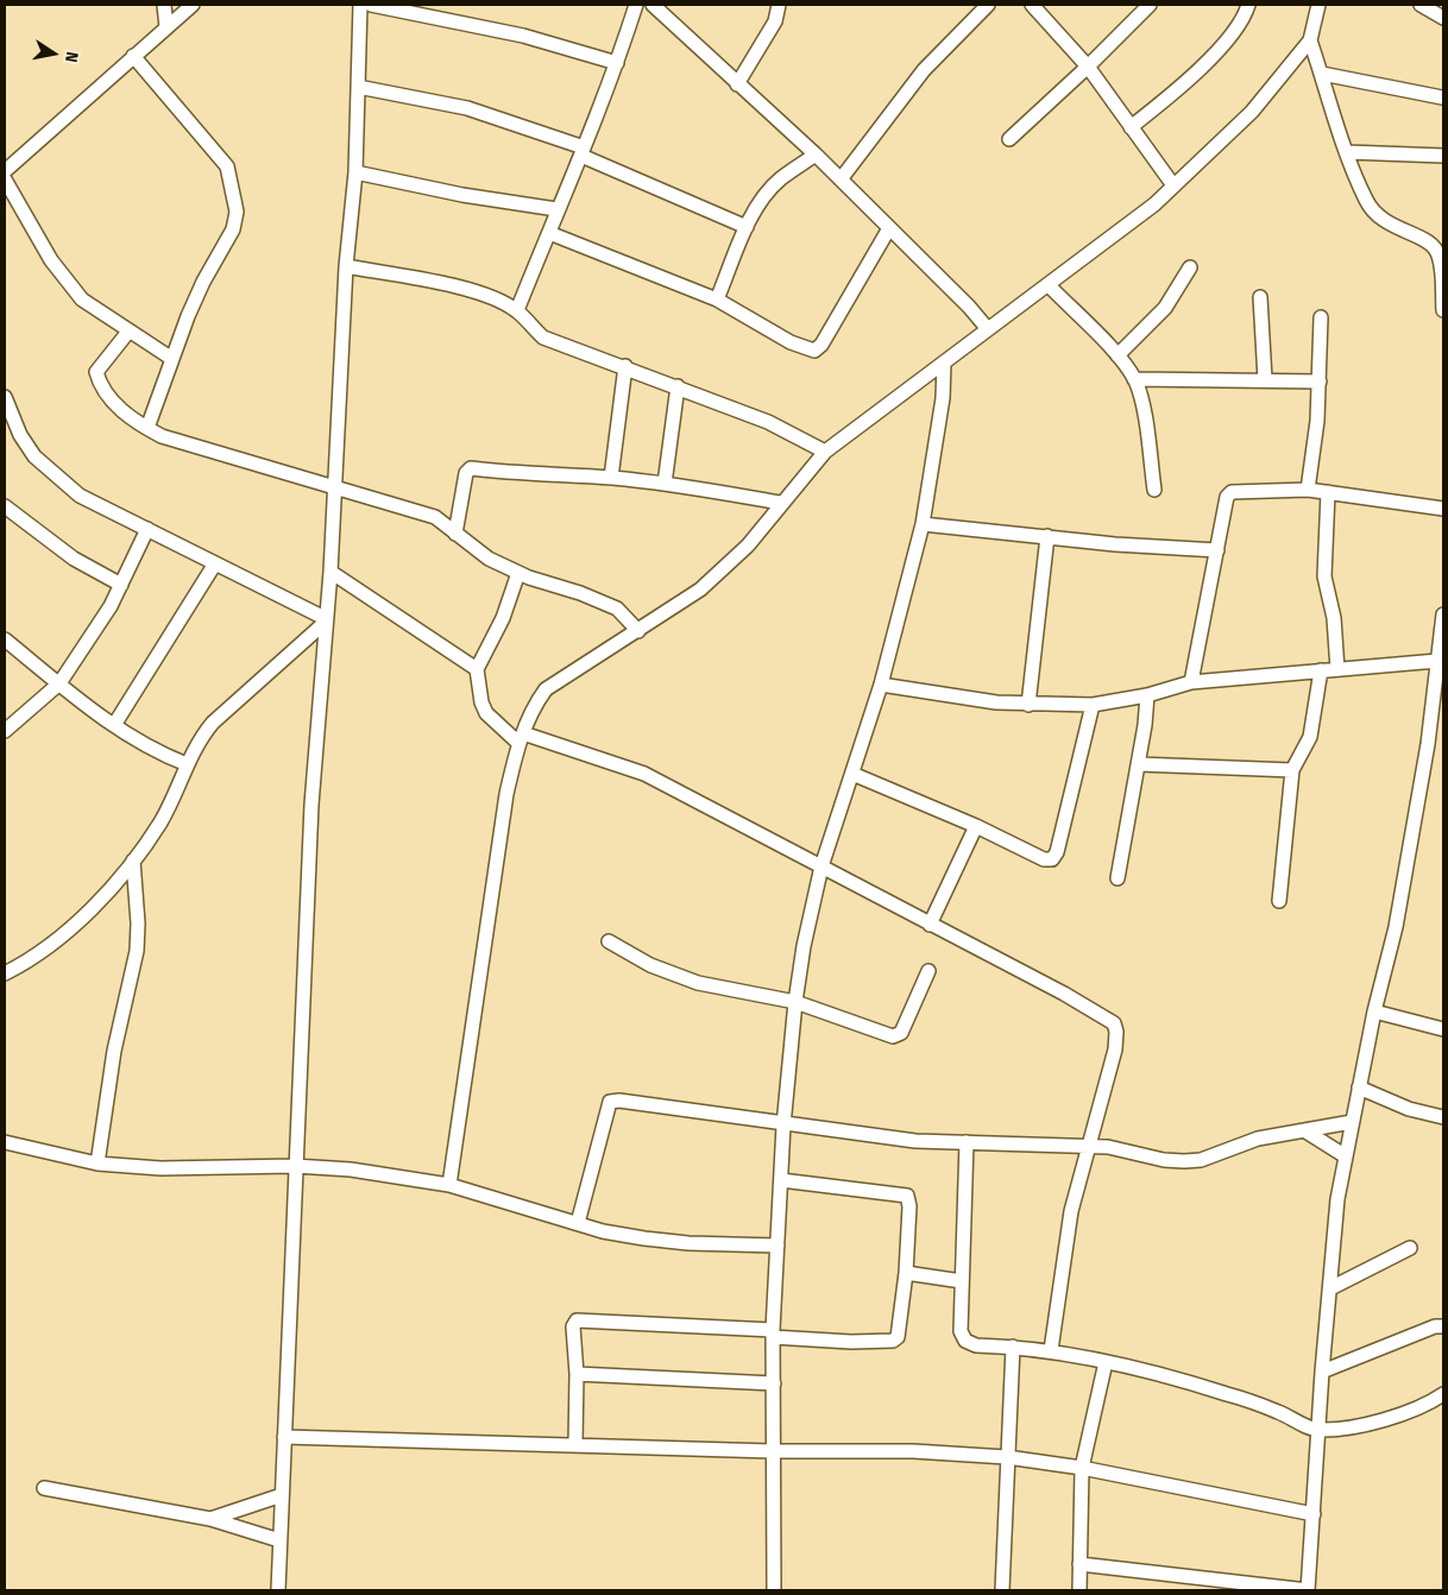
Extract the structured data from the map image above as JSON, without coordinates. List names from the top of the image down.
{
  "north": "right"
}
